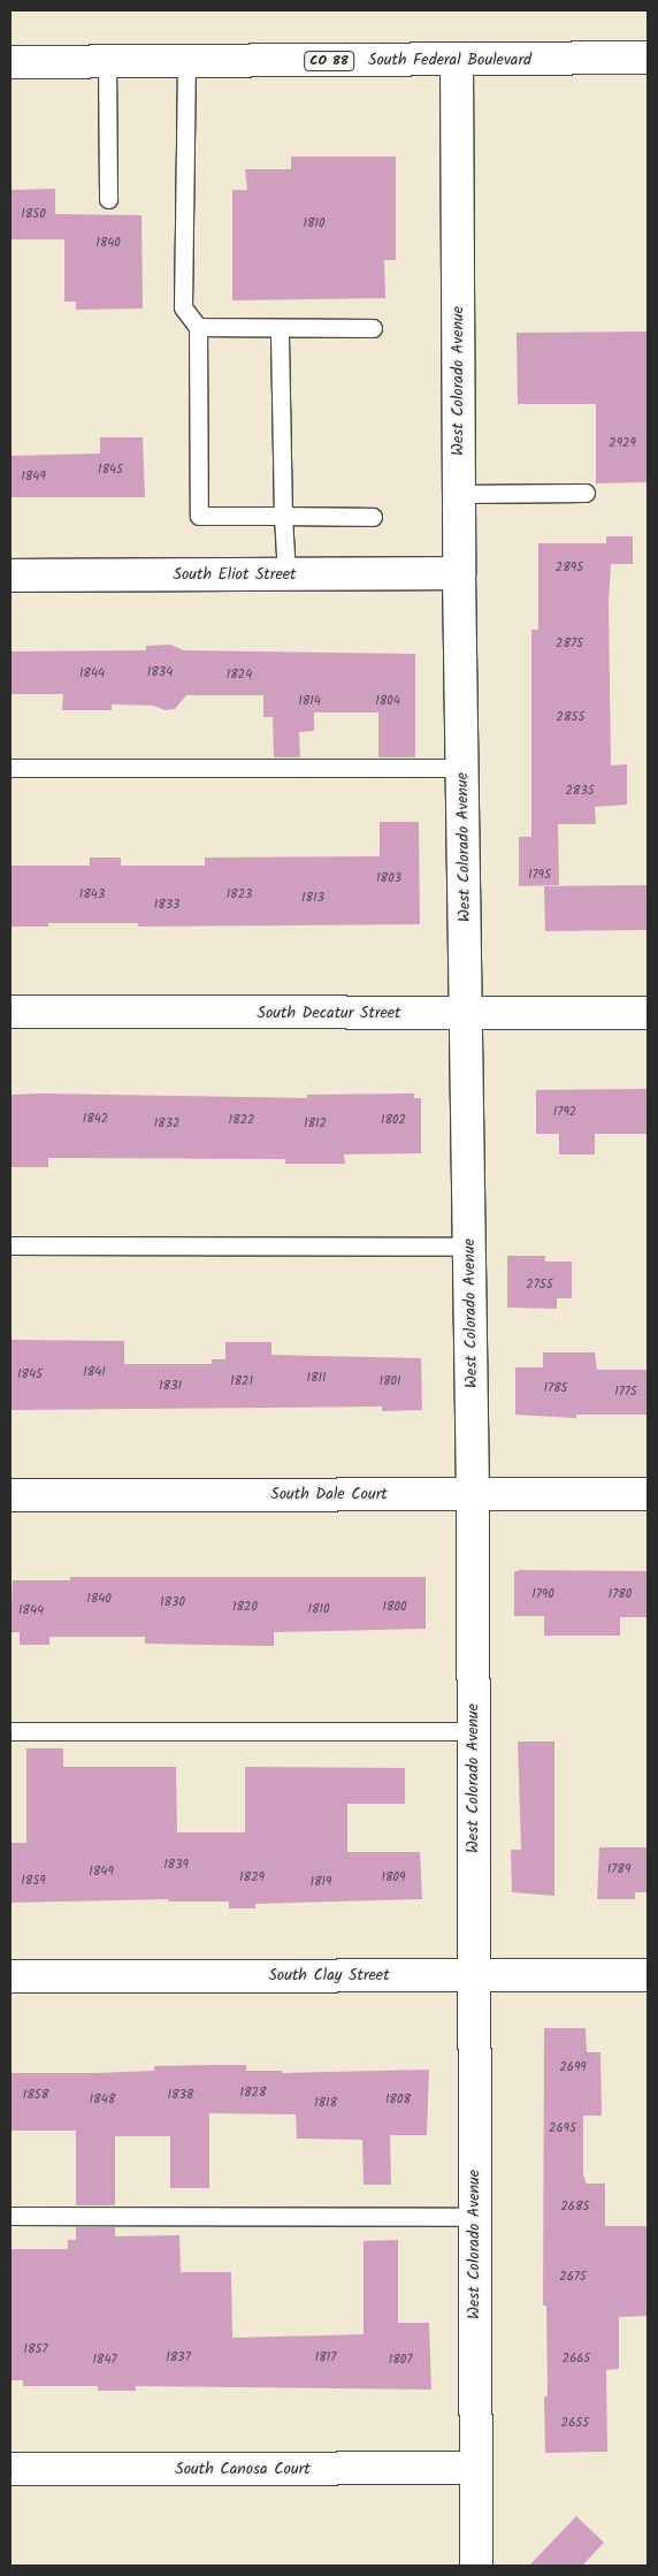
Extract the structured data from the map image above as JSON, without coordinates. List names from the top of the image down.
{
  "streets": {
    "street": [
      "South Federal Boulevard",
      "CO 88",
      "West Colorado Avenue",
      "South Eliot Street",
      "South Decatur Street",
      "South Dale Court",
      "South Clay Street",
      "South Canosa Court"
    ]
  },
  "crossings": [
    ["South Federal Boulevard", "West Colorado Avenue"],
    ["West Colorado Avenue", "South Eliot Street"],
    ["West Colorado Avenue", "South Decatur Street"],
    ["West Colorado Avenue", "South Dale Court"],
    ["West Colorado Avenue", "South Clay Street"],
    ["West Colorado Avenue", "South Canosa Court"]
  ],
  "house_numbers": [
    "1850",
    "1810",
    "1840",
    "2929",
    "1845",
    "1849",
    "2895",
    "2875",
    "1834",
    "1844",
    "1824",
    "1814",
    "1804",
    "2855",
    "2835",
    "1795",
    "1803",
    "1843",
    "1823",
    "1813",
    "1833",
    "1792",
    "1842",
    "1822",
    "1802",
    "1832",
    "1812",
    "2755",
    "1841",
    "1845",
    "1811",
    "1821",
    "1801",
    "1831",
    "1785",
    "1775",
    "1790",
    "1780",
    "1840",
    "1830",
    "1820",
    "1800",
    "1810",
    "1844",
    "1839",
    "1789",
    "1849",
    "1829",
    "1809",
    "1859",
    "1819",
    "2699",
    "1828",
    "1858",
    "1838",
    "1848",
    "1808",
    "1818",
    "2695",
    "2685",
    "2675",
    "1857",
    "1837",
    "1817",
    "2665",
    "1847",
    "1807",
    "2655"
  ]
}
